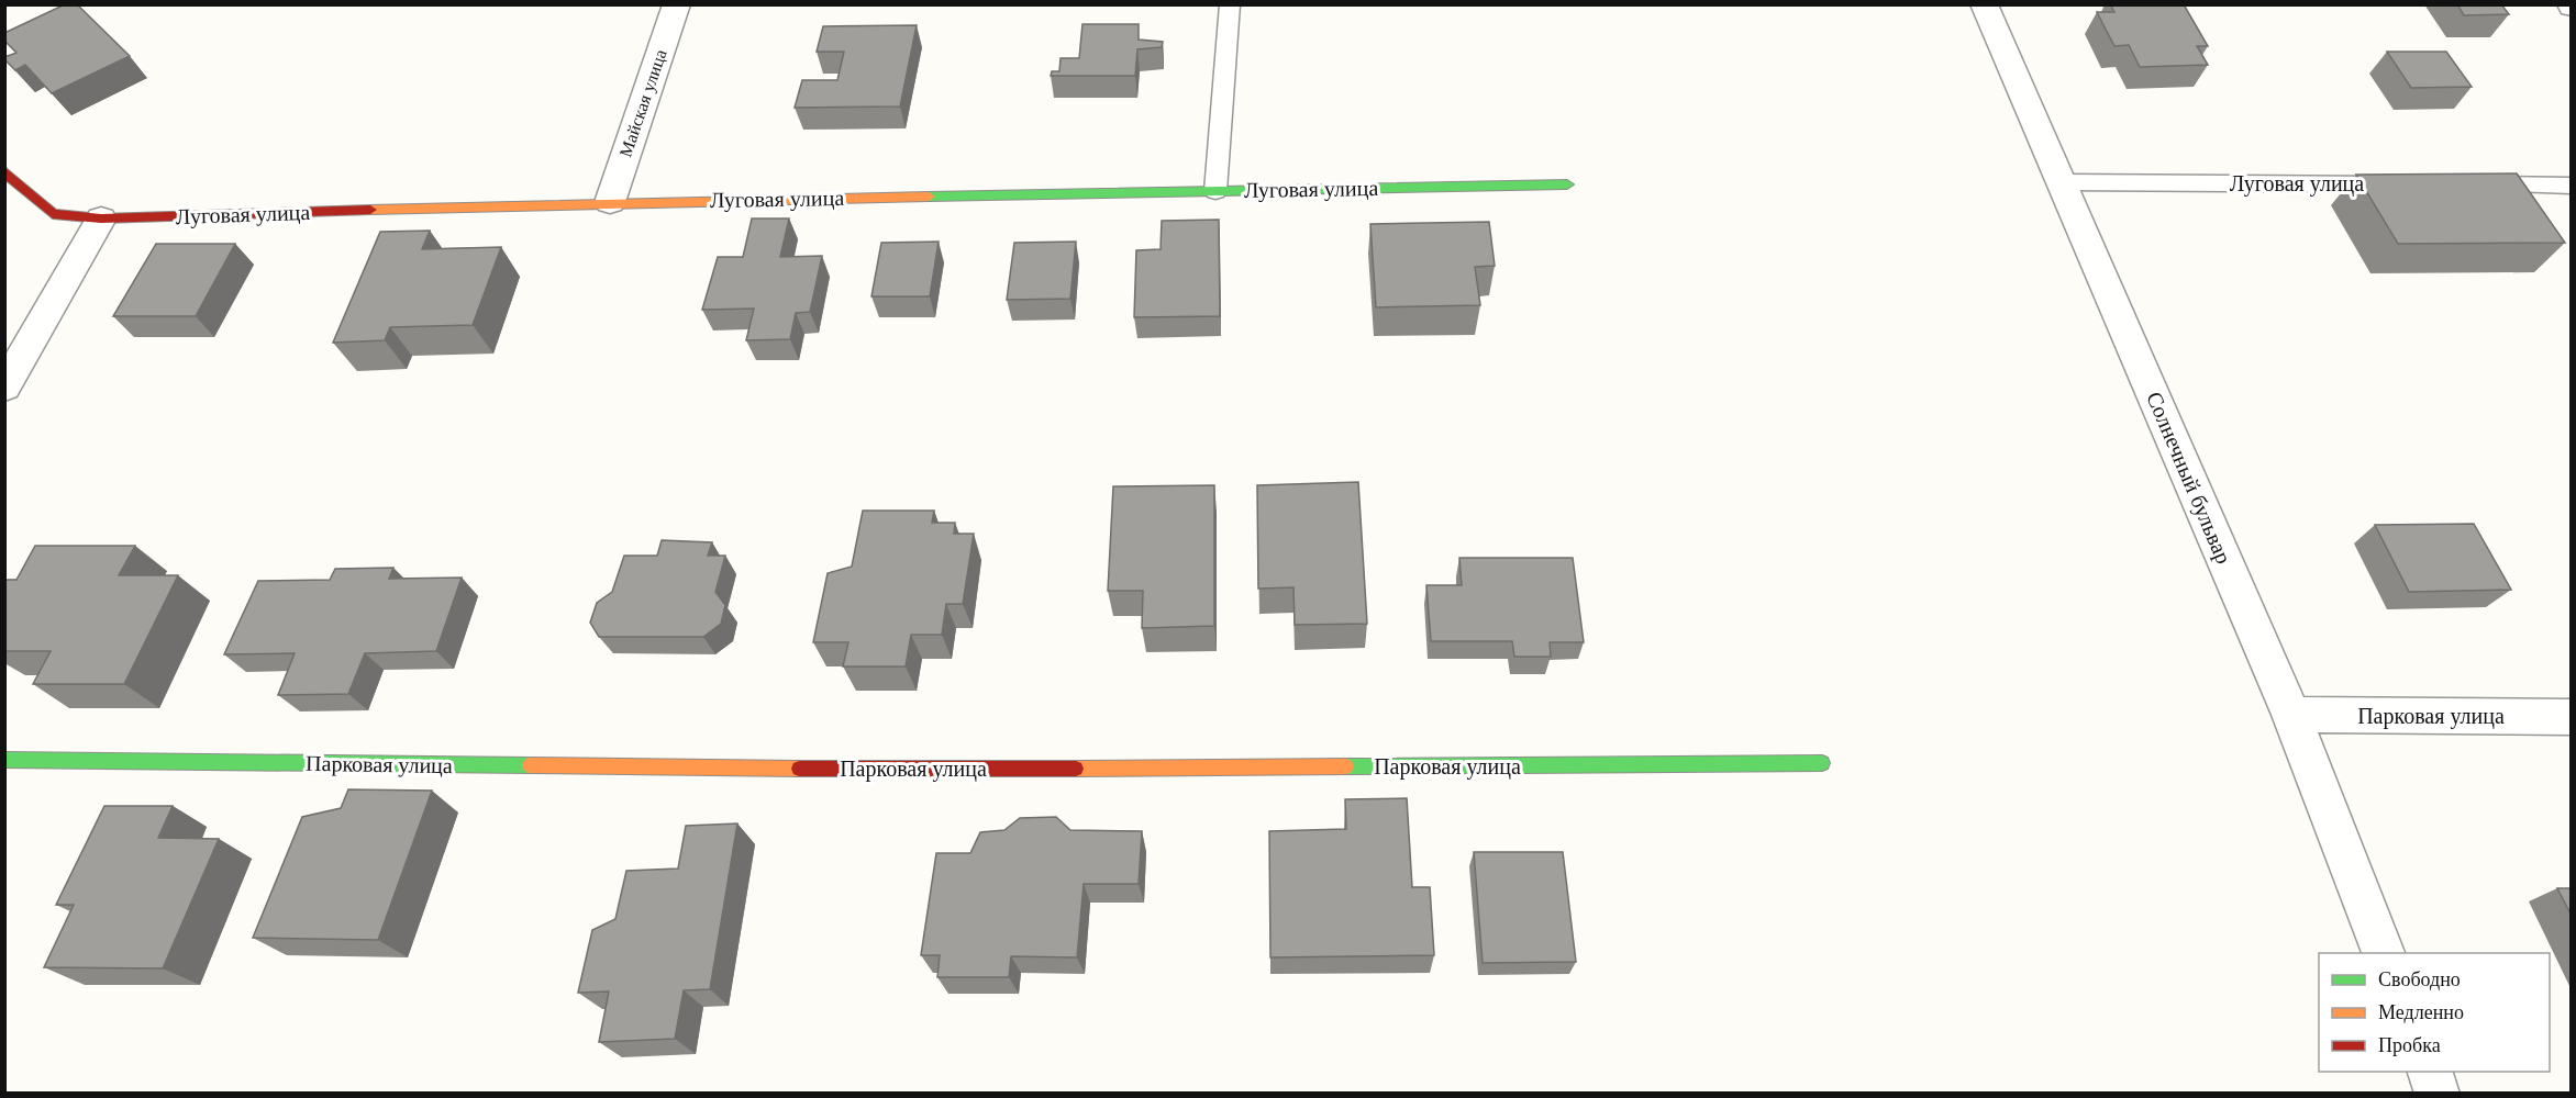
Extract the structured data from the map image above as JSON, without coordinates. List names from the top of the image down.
{
  "streets": {
    "street": [
      "Майская улица",
      "Луговая улица",
      "Солнечный бульвар",
      "Парковая улица"
    ]
  },
  "crossings": [
    ["Майская улица", "Луговая улица"],
    ["Луговая улица", "Солнечный бульвар"],
    ["Солнечный бульвар", "Парковая улица"]
  ],
  "legend": ["Свободно", "Медленно", "Пробка"]
}
